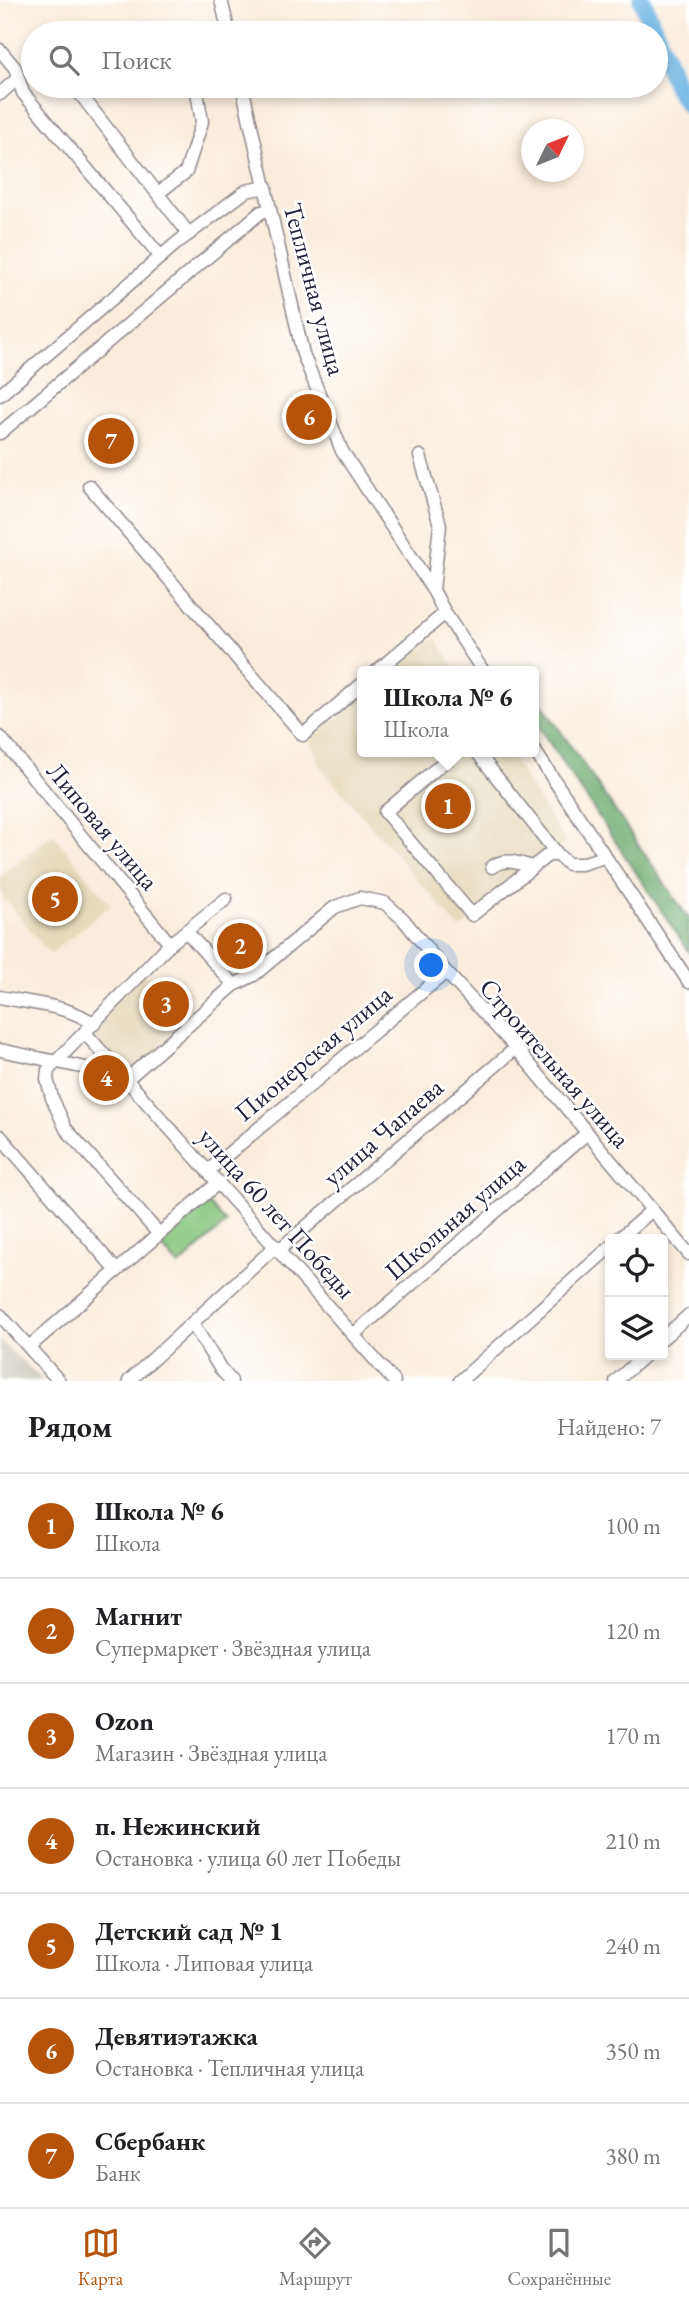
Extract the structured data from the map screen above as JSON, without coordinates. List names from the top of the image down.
{
  "streets": {
    "street": [
      "Тепличная улица",
      "Липовая улица",
      "Пионерская улица",
      "Строительная улица",
      "улица Чапаева",
      "улица 60 лет Победы",
      "Школьная улица"
    ]
  },
  "crossings": [
    ["Пионерская улица", "Строительная улица"],
    ["Пионерская улица", "улица 60 лет Победы"],
    ["Строительная улица", "улица Чапаева"],
    ["Строительная улица", "Школьная улица"],
    ["улица Чапаева", "улица 60 лет Победы"],
    ["улица 60 лет Победы", "Школьная улица"]
  ],
  "north": "top right",
  "page": {
    "search": "Поиск",
    "pins": [
      "6",
      "7",
      "1",
      "5",
      "2",
      "3",
      "4"
    ],
    "popup": ["Школа № 6", "Школа"],
    "heading": ["Рядом", "Найдено: 7"],
    "list": [
      {
        "mark": "1",
        "name": "Школа № 6",
        "note": "Школа",
        "value": "100 m"
      },
      {
        "mark": "2",
        "name": "Магнит",
        "note": "Супермаркет · Звёздная улица",
        "value": "120 m"
      },
      {
        "mark": "3",
        "name": "Ozon",
        "note": "Магазин · Звёздная улица",
        "value": "170 m"
      },
      {
        "mark": "4",
        "name": "п. Нежинский",
        "note": "Остановка · улица 60 лет Победы",
        "value": "210 m"
      },
      {
        "mark": "5",
        "name": "Детский сад № 1",
        "note": "Школа · Липовая улица",
        "value": "240 m"
      },
      {
        "mark": "6",
        "name": "Девятиэтажка",
        "note": "Остановка · Тепличная улица",
        "value": "350 m"
      },
      {
        "mark": "7",
        "name": "Сбербанк",
        "note": "Банк",
        "value": "380 m"
      }
    ],
    "nav": ["Карта", "Маршрут", "Сохранённые"]
  }
}
